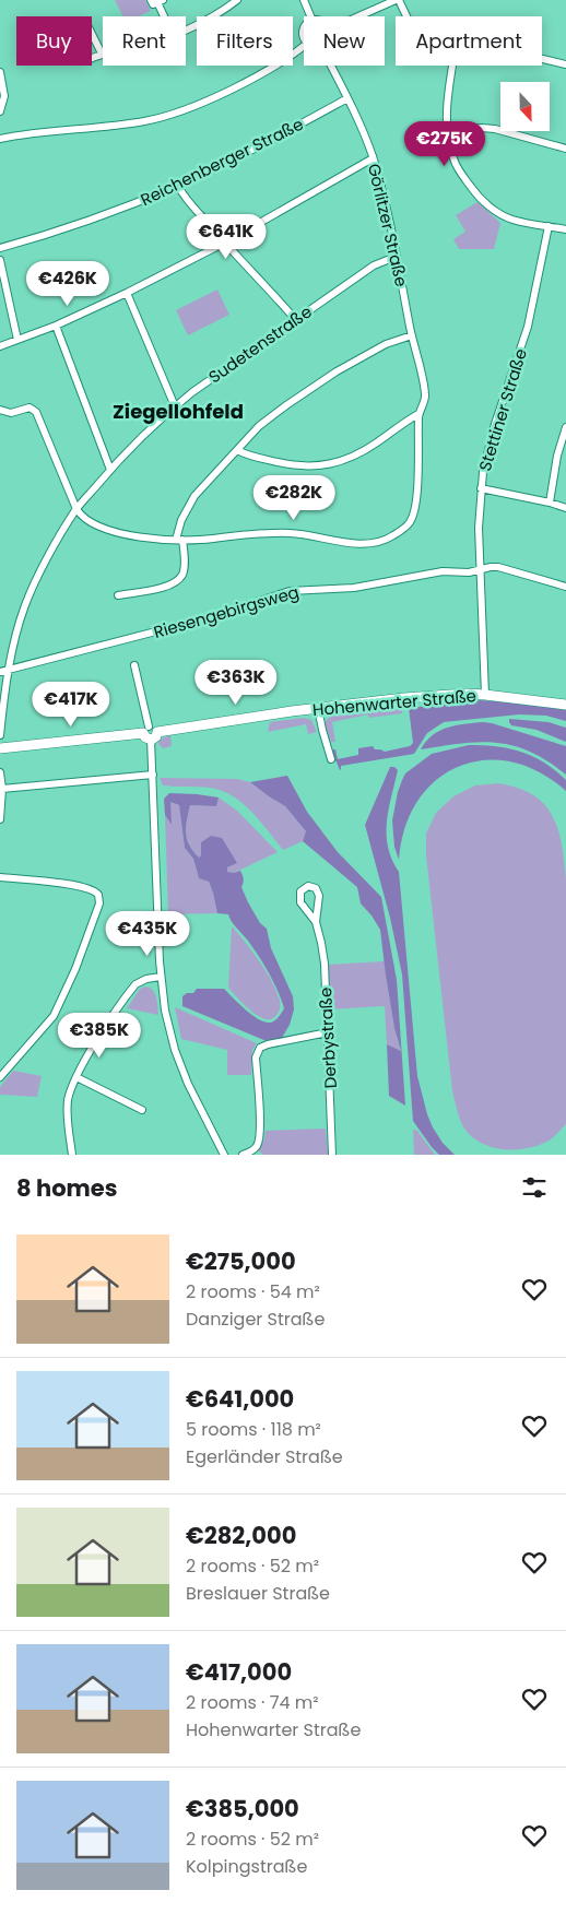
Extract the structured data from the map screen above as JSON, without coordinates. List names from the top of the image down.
{
  "streets": {
    "street": [
      "Reichenberger Straße",
      "Görlitzer Straße",
      "Sudetenstraße",
      "Stettiner Straße",
      "Riesengebirgsweg",
      "Hohenwarter Straße",
      "Derbystraße"
    ]
  },
  "crossings": [
    ["Reichenberger Straße", "Görlitzer Straße"],
    ["Görlitzer Straße", "Sudetenstraße"],
    ["Sudetenstraße", "Riesengebirgsweg"],
    ["Stettiner Straße", "Riesengebirgsweg"],
    ["Stettiner Straße", "Hohenwarter Straße"]
  ],
  "districts": ["Ziegellohfeld"],
  "north": "bottom",
  "page": {
    "chip": [
      "Buy",
      "Rent",
      "Filters",
      "New",
      "Apartment"
    ],
    "price": [
      "€275K",
      "€641K",
      "€426K",
      "€282K",
      "€363K",
      "€417K",
      "€435K",
      "€385K"
    ],
    "heading": "8 homes",
    "list": [
      {
        "name": "€275,000",
        "note": "2 rooms · 54 m² · Danziger Straße"
      },
      {
        "name": "€641,000",
        "note": "5 rooms · 118 m² · Egerländer Straße"
      },
      {
        "name": "€282,000",
        "note": "2 rooms · 52 m² · Breslauer Straße"
      },
      {
        "name": "€417,000",
        "note": "2 rooms · 74 m² · Hohenwarter Straße"
      },
      {
        "name": "€385,000",
        "note": "2 rooms · 52 m² · Kolpingstraße"
      }
    ]
  }
}
